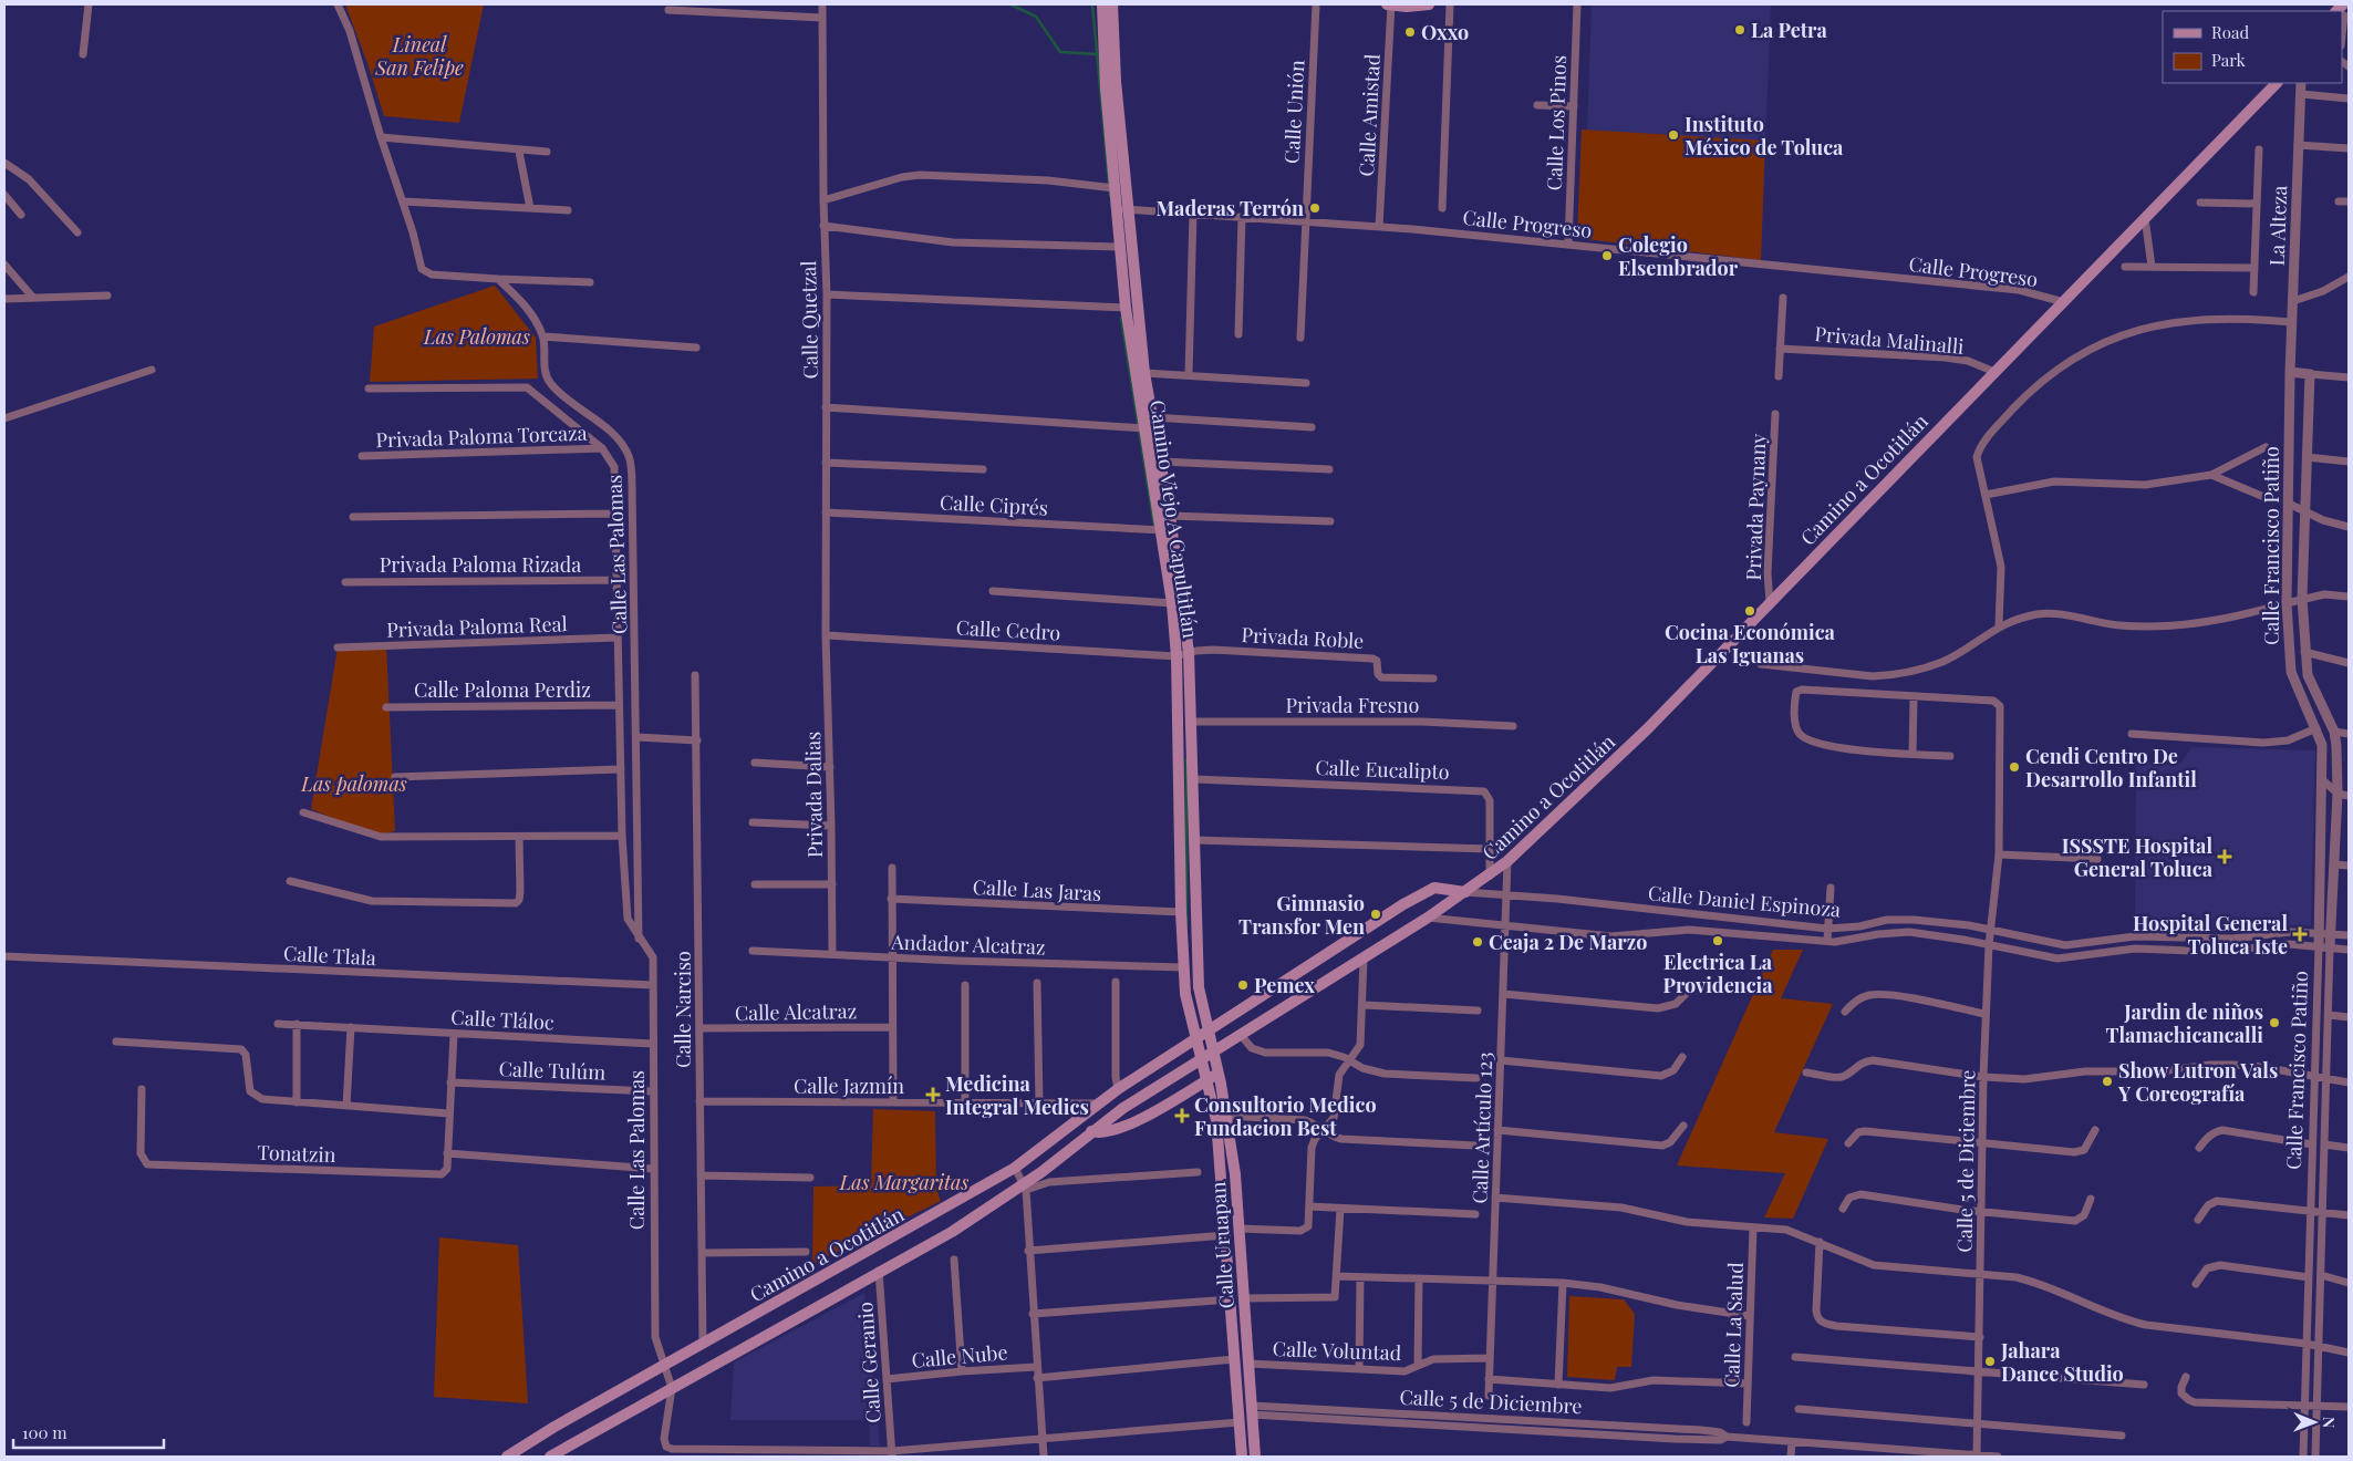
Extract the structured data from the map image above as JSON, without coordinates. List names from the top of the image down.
{
  "streets": {
    "main road": ["Camino a Ocotitlán", "Camino Viejo A Capultitlán", "Calle Uruapan"],
    "street": [
      "Calle Unión",
      "Calle Amistad",
      "Calle Los Pinos",
      "Calle Progreso",
      "La Alteza",
      "Calle Quetzal",
      "Privada Malinalli",
      "Privada Paloma Torcaza",
      "Calle Ciprés",
      "Privada Paynany",
      "Calle Francisco Patiño",
      "Calle Las Palomas",
      "Privada Paloma Rizada",
      "Privada Paloma Real",
      "Calle Cedro",
      "Privada Roble",
      "Calle Paloma Perdiz",
      "Privada Fresno",
      "Calle Eucalipto",
      "Privada Dalias",
      "Calle Las Jaras",
      "Calle Daniel Espinoza",
      "Andador Alcatraz",
      "Calle Tlala",
      "Calle Narciso",
      "Calle Alcatraz",
      "Calle Tláloc",
      "Calle Tulúm",
      "Calle Jazmín",
      "Calle Artículo 123",
      "Tonatzin",
      "Calle 5 de Diciembre",
      "Calle La Salud",
      "Calle Voluntad",
      "Calle Nube",
      "Calle Geranio"
    ]
  },
  "crossings": [
    ["Calle Unión", "Calle Progreso"],
    ["Calle Amistad", "Calle Progreso"],
    ["Calle Los Pinos", "Calle Progreso"],
    ["Calle Progreso", "Camino a Ocotitlán"],
    ["Calle Progreso", "Camino Viejo A Capultitlán"],
    ["La Alteza", "Calle Francisco Patiño"],
    ["Calle Quetzal", "Calle Ciprés"],
    ["Calle Quetzal", "Calle Cedro"],
    ["Calle Quetzal", "Privada Dalias"],
    ["Privada Malinalli", "Camino a Ocotitlán"],
    ["Privada Paloma Torcaza", "Calle Las Palomas"],
    ["Camino a Ocotitlán", "Privada Paynany"],
    ["Camino a Ocotitlán", "Camino Viejo A Capultitlán"],
    ["Camino a Ocotitlán", "Calle Las Palomas"],
    ["Camino a Ocotitlán", "Calle Eucalipto"],
    ["Camino a Ocotitlán", "Calle Daniel Espinoza"],
    ["Camino a Ocotitlán", "Calle Narciso"],
    ["Camino a Ocotitlán", "Calle Jazmín"],
    ["Camino a Ocotitlán", "Calle Artículo 123"],
    ["Camino a Ocotitlán", "Calle Uruapan"],
    ["Camino a Ocotitlán", "Calle Geranio"],
    ["Calle Ciprés", "Camino Viejo A Capultitlán"],
    ["Camino Viejo A Capultitlán", "Calle Cedro"],
    ["Camino Viejo A Capultitlán", "Privada Roble"],
    ["Camino Viejo A Capultitlán", "Privada Fresno"],
    ["Camino Viejo A Capultitlán", "Calle Eucalipto"],
    ["Camino Viejo A Capultitlán", "Calle Las Jaras"],
    ["Camino Viejo A Capultitlán", "Andador Alcatraz"],
    ["Camino Viejo A Capultitlán", "Calle Uruapan"],
    ["Calle Francisco Patiño", "Calle Daniel Espinoza"],
    ["Calle Las Palomas", "Privada Paloma Rizada"],
    ["Calle Las Palomas", "Privada Paloma Real"],
    ["Calle Las Palomas", "Calle Paloma Perdiz"],
    ["Calle Las Palomas", "Calle Tlala"],
    ["Calle Las Palomas", "Calle Tláloc"],
    ["Calle Las Palomas", "Calle Tulúm"],
    ["Calle Cedro", "Privada Roble"],
    ["Calle Cedro", "Privada Dalias"],
    ["Privada Dalias", "Andador Alcatraz"],
    ["Calle Daniel Espinoza", "Calle Artículo 123"],
    ["Calle Daniel Espinoza", "Calle 5 de Diciembre"],
    ["Calle Narciso", "Calle Alcatraz"],
    ["Calle Narciso", "Calle Jazmín"],
    ["Calle Artículo 123", "Calle Voluntad"],
    ["Calle 5 de Diciembre", "Calle Uruapan"],
    ["Calle Uruapan", "Calle Voluntad"],
    ["Calle Nube", "Calle Geranio"]
  ],
  "parks": [
    "Lineal San Felipe",
    "Las Palomas",
    "Las palomas",
    "Las Margaritas"
  ],
  "places": {
    "other": [
      "La Petra",
      "Oxxo",
      "Instituto México de Toluca",
      "Maderas Terrón",
      "Colegio Elsembrador",
      "Cocina Económica Las Iguanas",
      "Cendi Centro De Desarrollo Infantil",
      "Gimnasio Transfor Men",
      "Electrica La Providencia",
      "Ceaja 2 De Marzo",
      "Pemex",
      "Jardin de niños Tlamachicancalli",
      "Show Lutron Vals Y Coreografía",
      "Jahara Dance Studio"
    ],
    "health": [
      "ISSSTE Hospital General Toluca",
      "Hospital General Toluca Iste",
      "Medicina Integral Medics",
      "Consultorio Medico Fundacion Best"
    ]
  },
  "legend": ["Road", "Park"],
  "scale_bar": "100 m",
  "north": "right"
}
